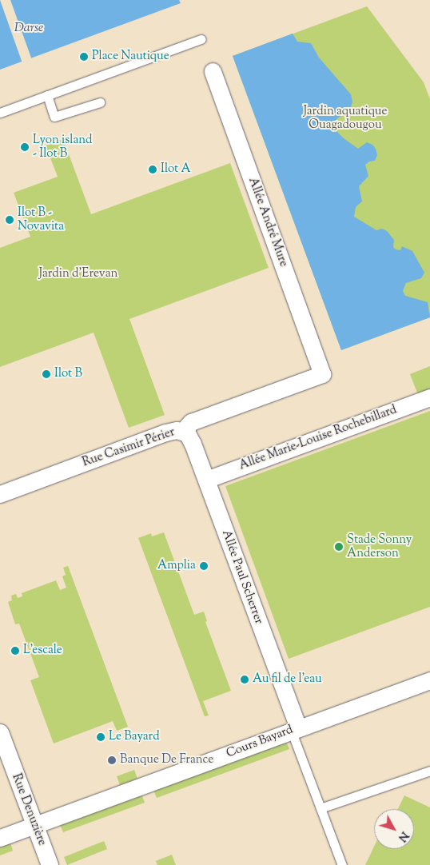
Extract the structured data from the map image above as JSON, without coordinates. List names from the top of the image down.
{
  "streets": {
    "street": [
      "Allée André Mure",
      "Allée Marie-Louise Rochebillard",
      "Rue Casimir Périer",
      "Allée Paul Scherrer",
      "Cours Bayard",
      "Rue Denuzière"
    ]
  },
  "crossings": [
    ["Allée André Mure", "Rue Casimir Périer"],
    ["Allée Marie-Louise Rochebillard", "Allée Paul Scherrer"],
    ["Rue Casimir Périer", "Allée Paul Scherrer"],
    ["Allée Paul Scherrer", "Cours Bayard"],
    ["Cours Bayard", "Rue Denuzière"]
  ],
  "water": ["Darse"],
  "parks": ["Jardin aquatique Ouagadougou", "Jardin d'Erevan"],
  "places": [
    "Place Nautique",
    "Lyon island - Ilot B",
    "Ilot A",
    "Ilot B - Novavita",
    "Ilot B",
    "Stade Sonny Anderson",
    "Amplia",
    "L'escale",
    "Au fil de l'eau",
    "Le Bayard",
    "Banque De France"
  ],
  "north": "bottom right"
}
